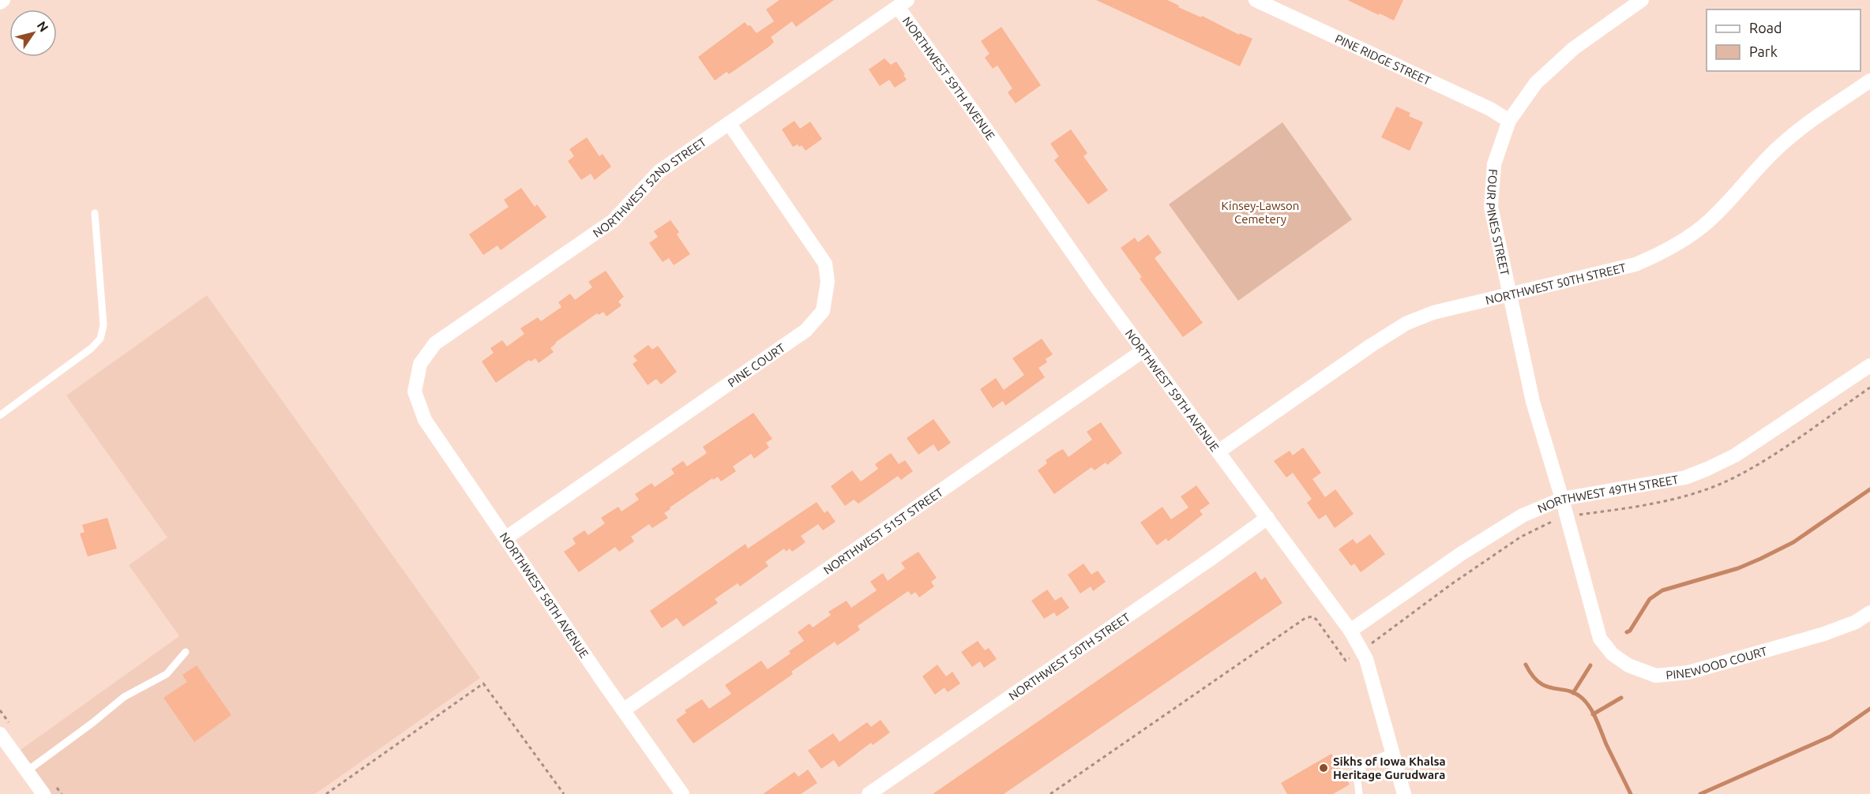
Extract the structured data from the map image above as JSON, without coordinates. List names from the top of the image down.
{
  "streets": {
    "street": [
      "PINE RIDGE STREET",
      "NORTHWEST 59TH AVENUE",
      "NORTHWEST 52ND STREET",
      "FOUR PINES STREET",
      "NORTHWEST 50TH STREET",
      "PINE COURT",
      "NORTHWEST 49TH STREET",
      "NORTHWEST 51ST STREET",
      "NORTHWEST 58TH AVENUE",
      "PINEWOOD COURT"
    ]
  },
  "crossings": [
    ["PINE RIDGE STREET", "FOUR PINES STREET"],
    ["NORTHWEST 59TH AVENUE", "NORTHWEST 52ND STREET"],
    ["NORTHWEST 59TH AVENUE", "NORTHWEST 50TH STREET"],
    ["NORTHWEST 59TH AVENUE", "NORTHWEST 49TH STREET"],
    ["NORTHWEST 59TH AVENUE", "NORTHWEST 51ST STREET"],
    ["NORTHWEST 52ND STREET", "PINE COURT"],
    ["NORTHWEST 52ND STREET", "NORTHWEST 58TH AVENUE"],
    ["FOUR PINES STREET", "NORTHWEST 50TH STREET"],
    ["FOUR PINES STREET", "NORTHWEST 49TH STREET"],
    ["FOUR PINES STREET", "PINEWOOD COURT"],
    ["PINE COURT", "NORTHWEST 58TH AVENUE"],
    ["NORTHWEST 49TH STREET", "PINEWOOD COURT"],
    ["NORTHWEST 51ST STREET", "NORTHWEST 58TH AVENUE"]
  ],
  "parks": ["Kinsey-Lawson Cemetery"],
  "places": ["Sikhs of Iowa Khalsa Heritage Gurudwara"],
  "legend": ["Road", "Park"],
  "north": "top right"
}
